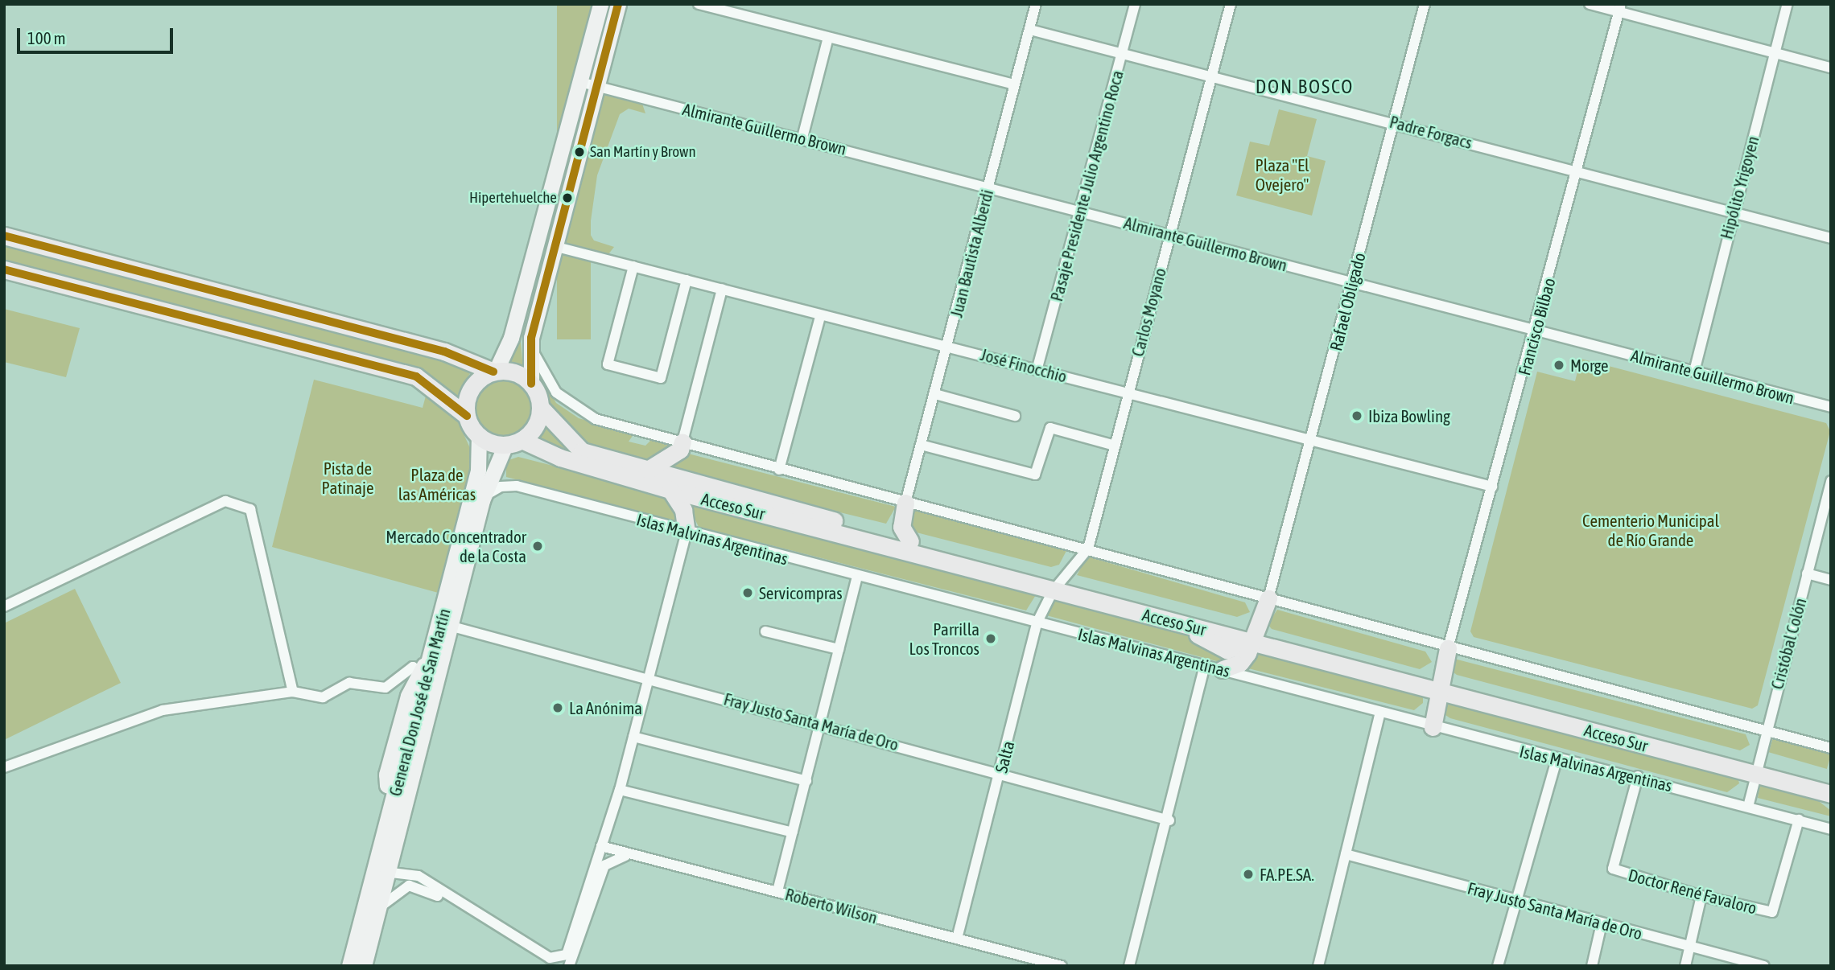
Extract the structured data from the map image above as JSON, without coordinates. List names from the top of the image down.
{
  "streets": {
    "main road": ["Acceso Sur", "General Don José de San Martín"],
    "street": [
      "Almirante Guillermo Brown",
      "Padre Forgacs",
      "Pasaje Presidente Julio Argentino Roca",
      "Hipólito Yrigoyen",
      "Juan Bautista Alberdi",
      "Rafael Obligado",
      "Carlos Moyano",
      "Francisco Bilbao",
      "José Finocchio",
      "Islas Malvinas Argentinas",
      "Cristóbal Colón",
      "Fray Justo Santa María de Oro",
      "Salta",
      "Doctor René Favaloro",
      "Roberto Wilson"
    ]
  },
  "crossings": [
    ["Almirante Guillermo Brown", "Pasaje Presidente Julio Argentino Roca"],
    ["Almirante Guillermo Brown", "Hipólito Yrigoyen"],
    ["Almirante Guillermo Brown", "Juan Bautista Alberdi"],
    ["Almirante Guillermo Brown", "Rafael Obligado"],
    ["Almirante Guillermo Brown", "Carlos Moyano"],
    ["Almirante Guillermo Brown", "Francisco Bilbao"],
    ["Padre Forgacs", "Pasaje Presidente Julio Argentino Roca"],
    ["Padre Forgacs", "Hipólito Yrigoyen"],
    ["Padre Forgacs", "Juan Bautista Alberdi"],
    ["Padre Forgacs", "Rafael Obligado"],
    ["Padre Forgacs", "Carlos Moyano"],
    ["Padre Forgacs", "Francisco Bilbao"],
    ["Pasaje Presidente Julio Argentino Roca", "José Finocchio"],
    ["Juan Bautista Alberdi", "José Finocchio"],
    ["Rafael Obligado", "José Finocchio"],
    ["Carlos Moyano", "José Finocchio"],
    ["Carlos Moyano", "Acceso Sur"],
    ["Carlos Moyano", "Salta"],
    ["Francisco Bilbao", "José Finocchio"],
    ["Acceso Sur", "Cristóbal Colón"],
    ["Acceso Sur", "General Don José de San Martín"],
    ["Acceso Sur", "Salta"],
    ["Islas Malvinas Argentinas", "Cristóbal Colón"],
    ["Islas Malvinas Argentinas", "General Don José de San Martín"],
    ["Islas Malvinas Argentinas", "Salta"],
    ["Islas Malvinas Argentinas", "Doctor René Favaloro"],
    ["General Don José de San Martín", "Fray Justo Santa María de Oro"],
    ["Fray Justo Santa María de Oro", "Salta"],
    ["Salta", "Roberto Wilson"]
  ],
  "districts": ["DON BOSCO"],
  "parks": [
    "Plaza \"El Ovejero\"",
    "Pista de Patinaje",
    "Plaza de las Américas",
    "Cementerio Municipal de Río Grande"
  ],
  "places": [
    "San Martín y Brown",
    "Hipertehuelche",
    "Morge",
    "Ibiza Bowling",
    "Mercado Concentrador de la Costa",
    "Servicompras",
    "Parrilla Los Troncos",
    "La Anónima",
    "FA.PE.SA."
  ],
  "scale_bar": "100 m"
}
